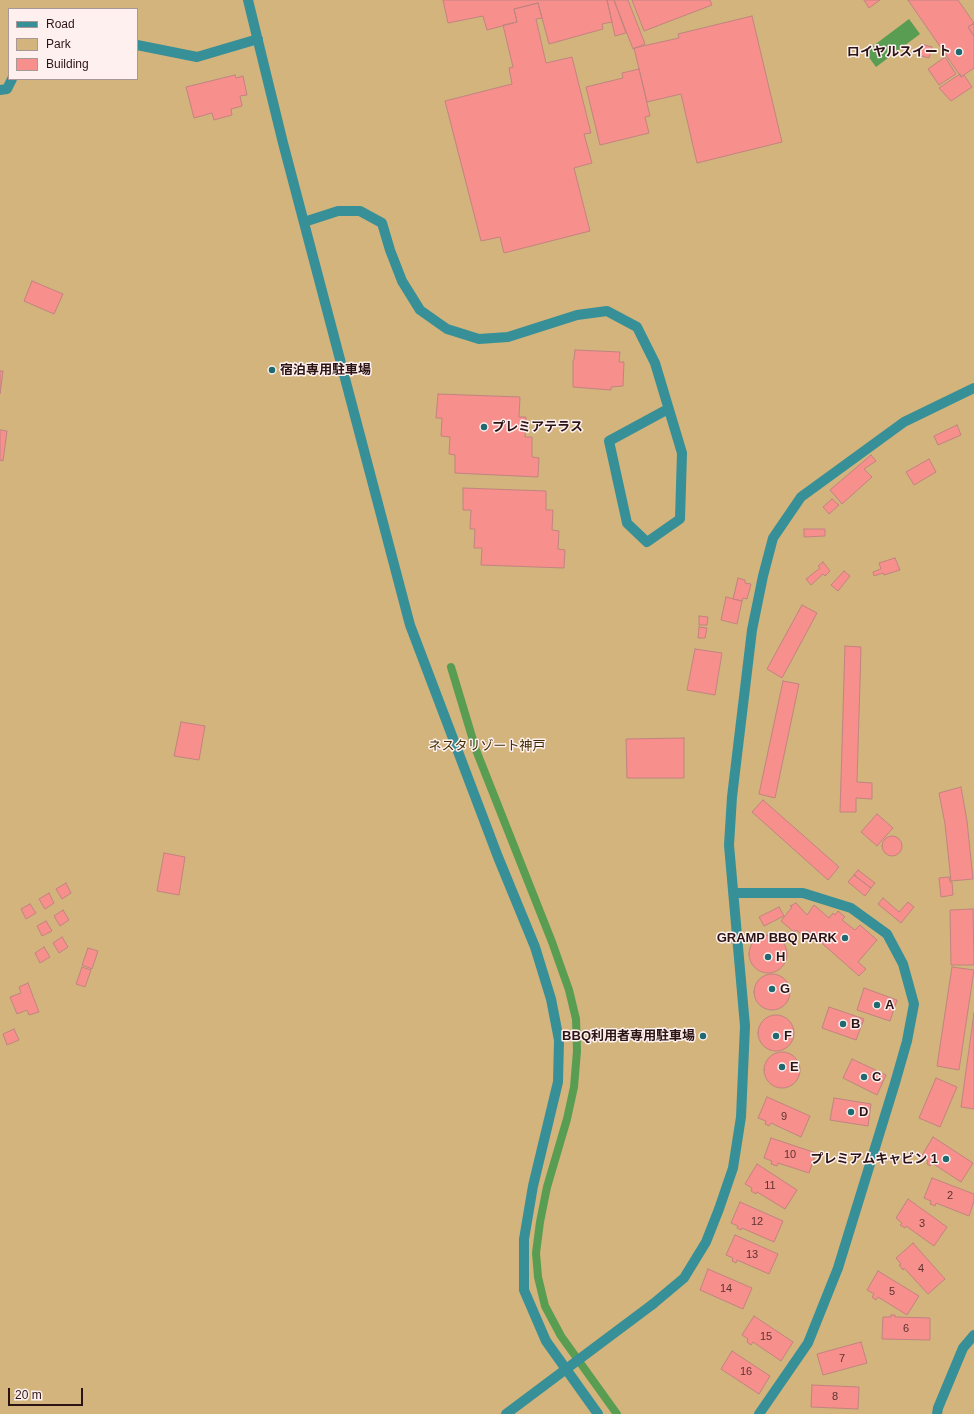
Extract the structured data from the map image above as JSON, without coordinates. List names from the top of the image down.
{
  "parks": ["ネスタリゾート神戸"],
  "places": [
    "ロイヤルスイート",
    "宿泊専用駐車場",
    "プレミアテラス",
    "GRAMP BBQ PARK",
    "H",
    "G",
    "A",
    "B",
    "BBQ利用者専用駐車場",
    "F",
    "E",
    "C",
    "D",
    "プレミアムキャビン 1"
  ],
  "house_numbers": [
    "9",
    "10",
    "11",
    "2",
    "12",
    "3",
    "13",
    "4",
    "14",
    "5",
    "6",
    "15",
    "7",
    "16",
    "8"
  ],
  "legend": ["Road", "Park", "Building"],
  "scale_bar": "20 m"
}
